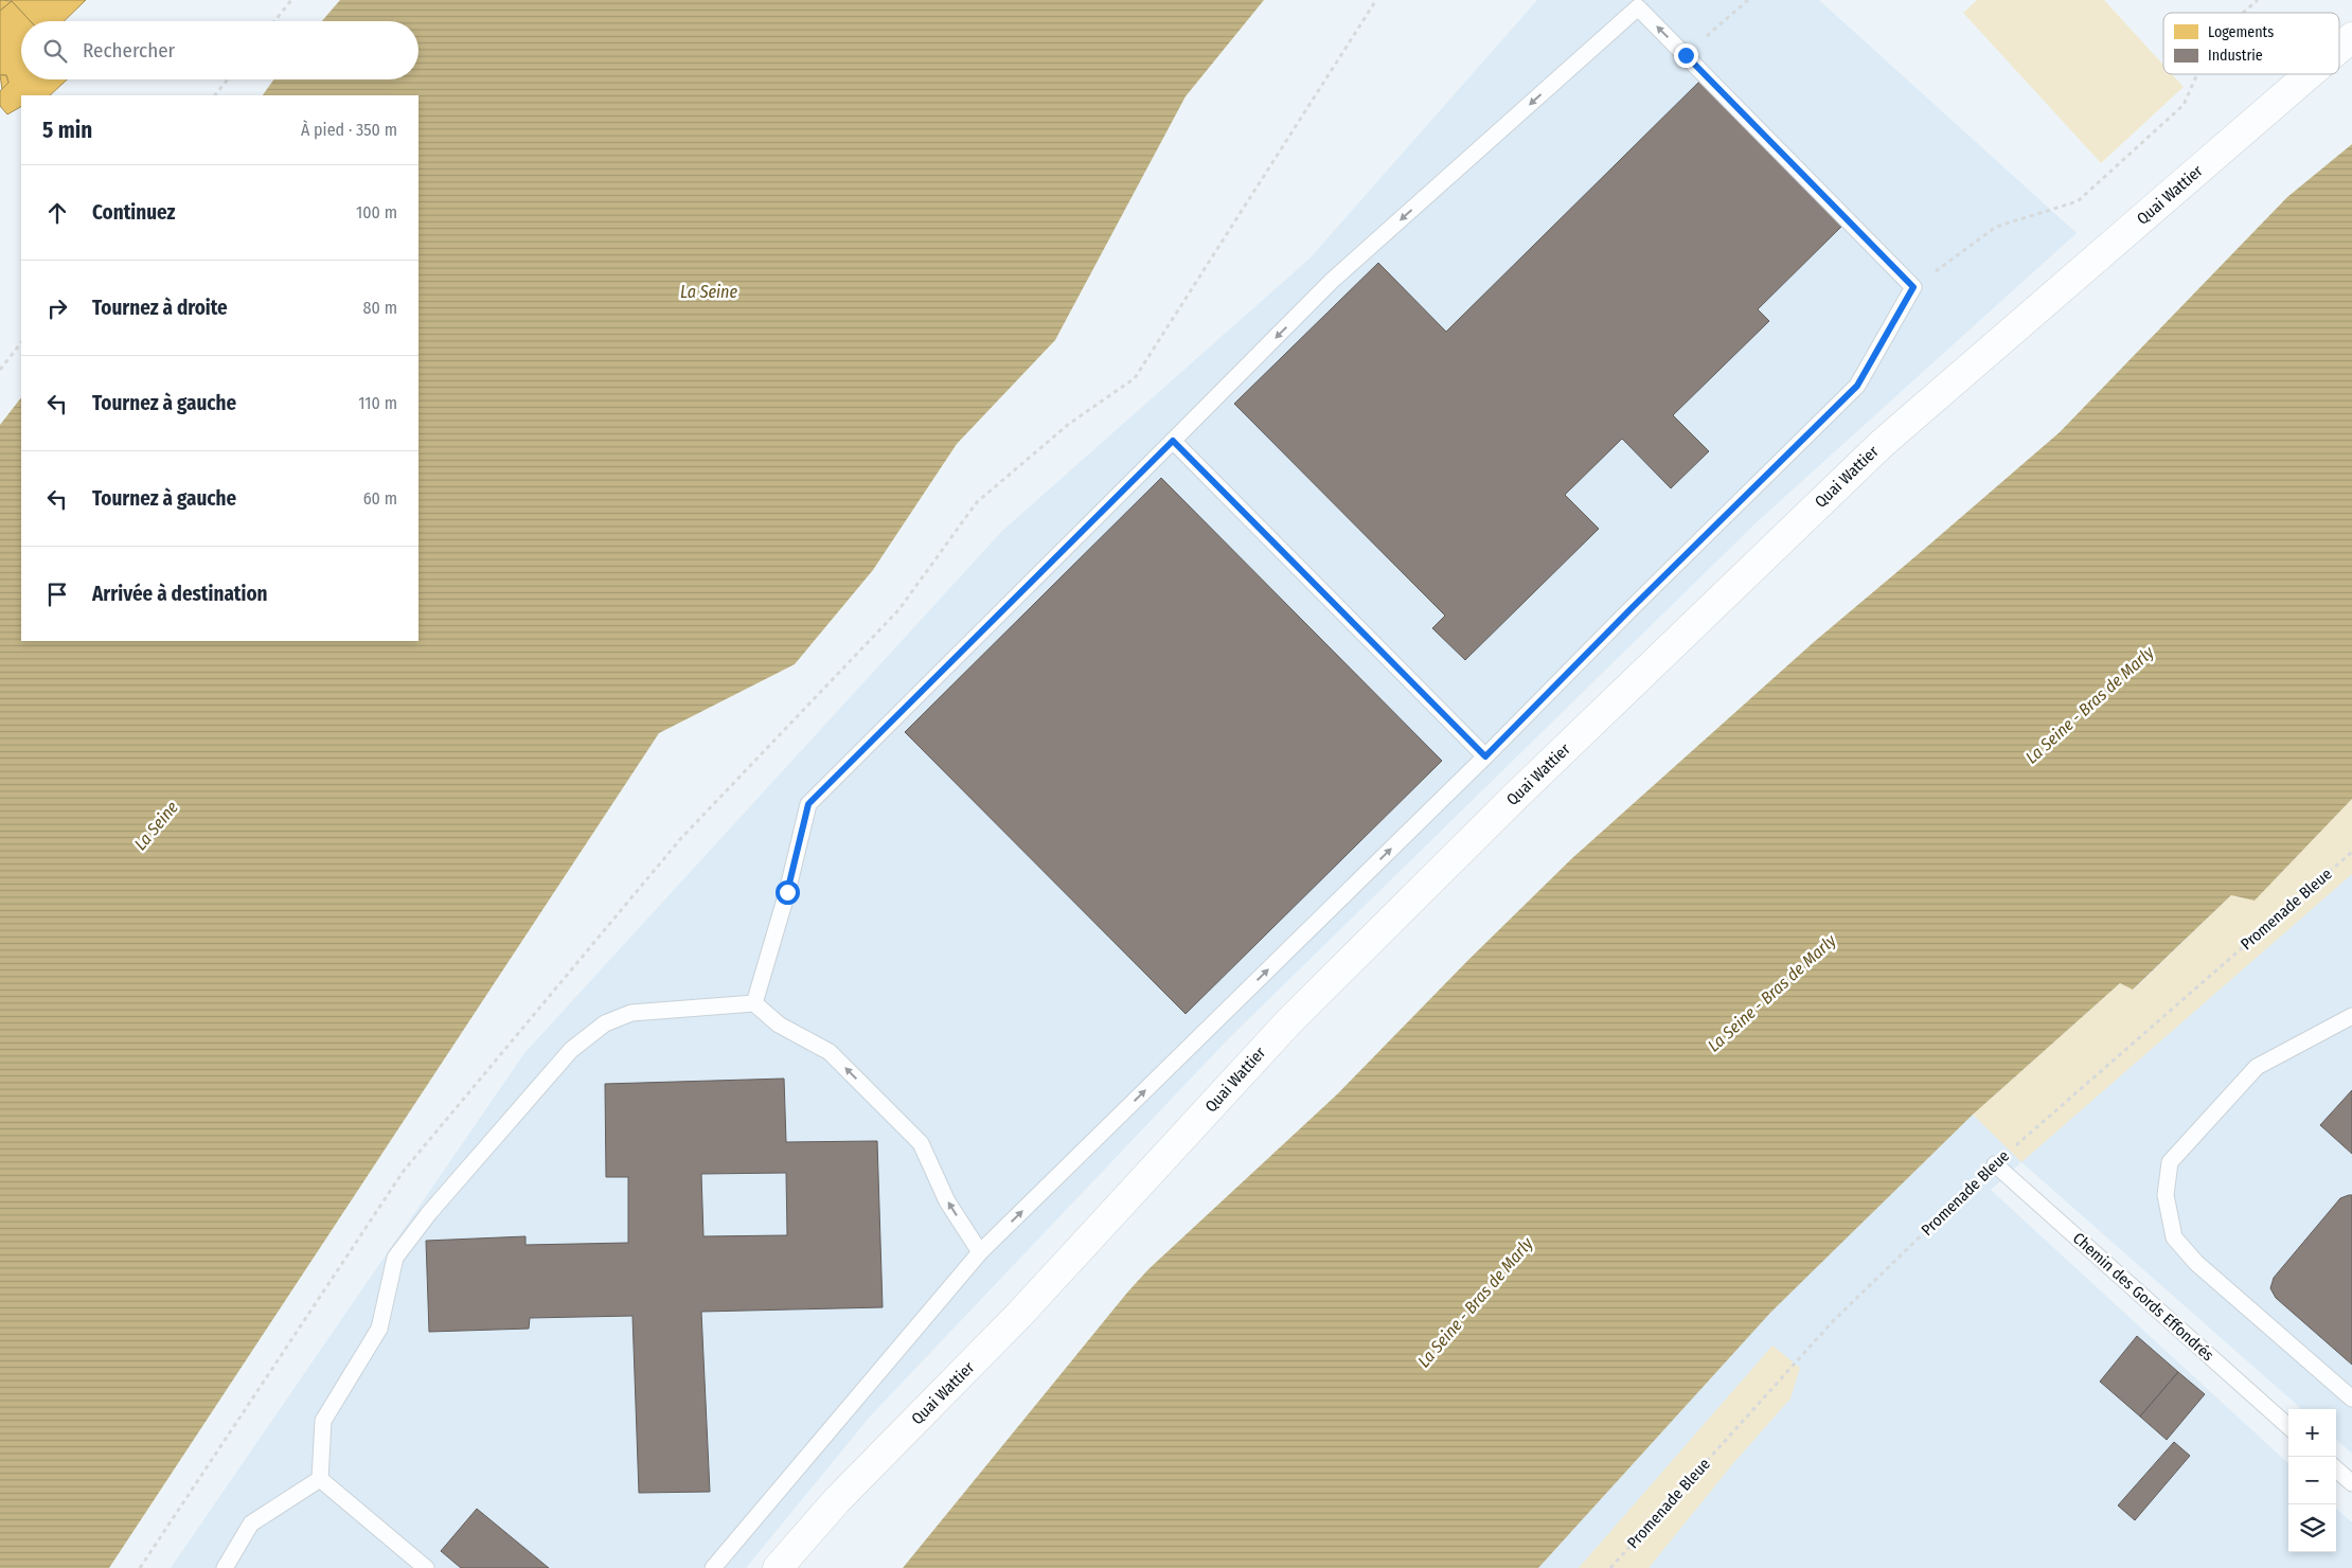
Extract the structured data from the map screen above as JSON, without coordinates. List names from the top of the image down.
{
  "streets": {
    "street": ["Quai Wattier"],
    "lane": ["Chemin des Gords Effondrés"],
    "path": ["Promenade Bleue"]
  },
  "crossings": [
    ["Promenade Bleue", "Chemin des Gords Effondrés"]
  ],
  "water": ["La Seine", "La Seine - Bras de Marly"],
  "legend": ["Logements", "Industrie"],
  "page": {
    "search": "Rechercher",
    "heading": ["5 min", "À pied · 350 m"],
    "list": [
      ["Continuez", "100 m"],
      ["Tournez à droite", "80 m"],
      ["Tournez à gauche", "110 m"],
      ["Tournez à gauche", "60 m"],
      "Arrivée à destination"
    ],
    "map_buttons": ["+", "−"]
  }
}
